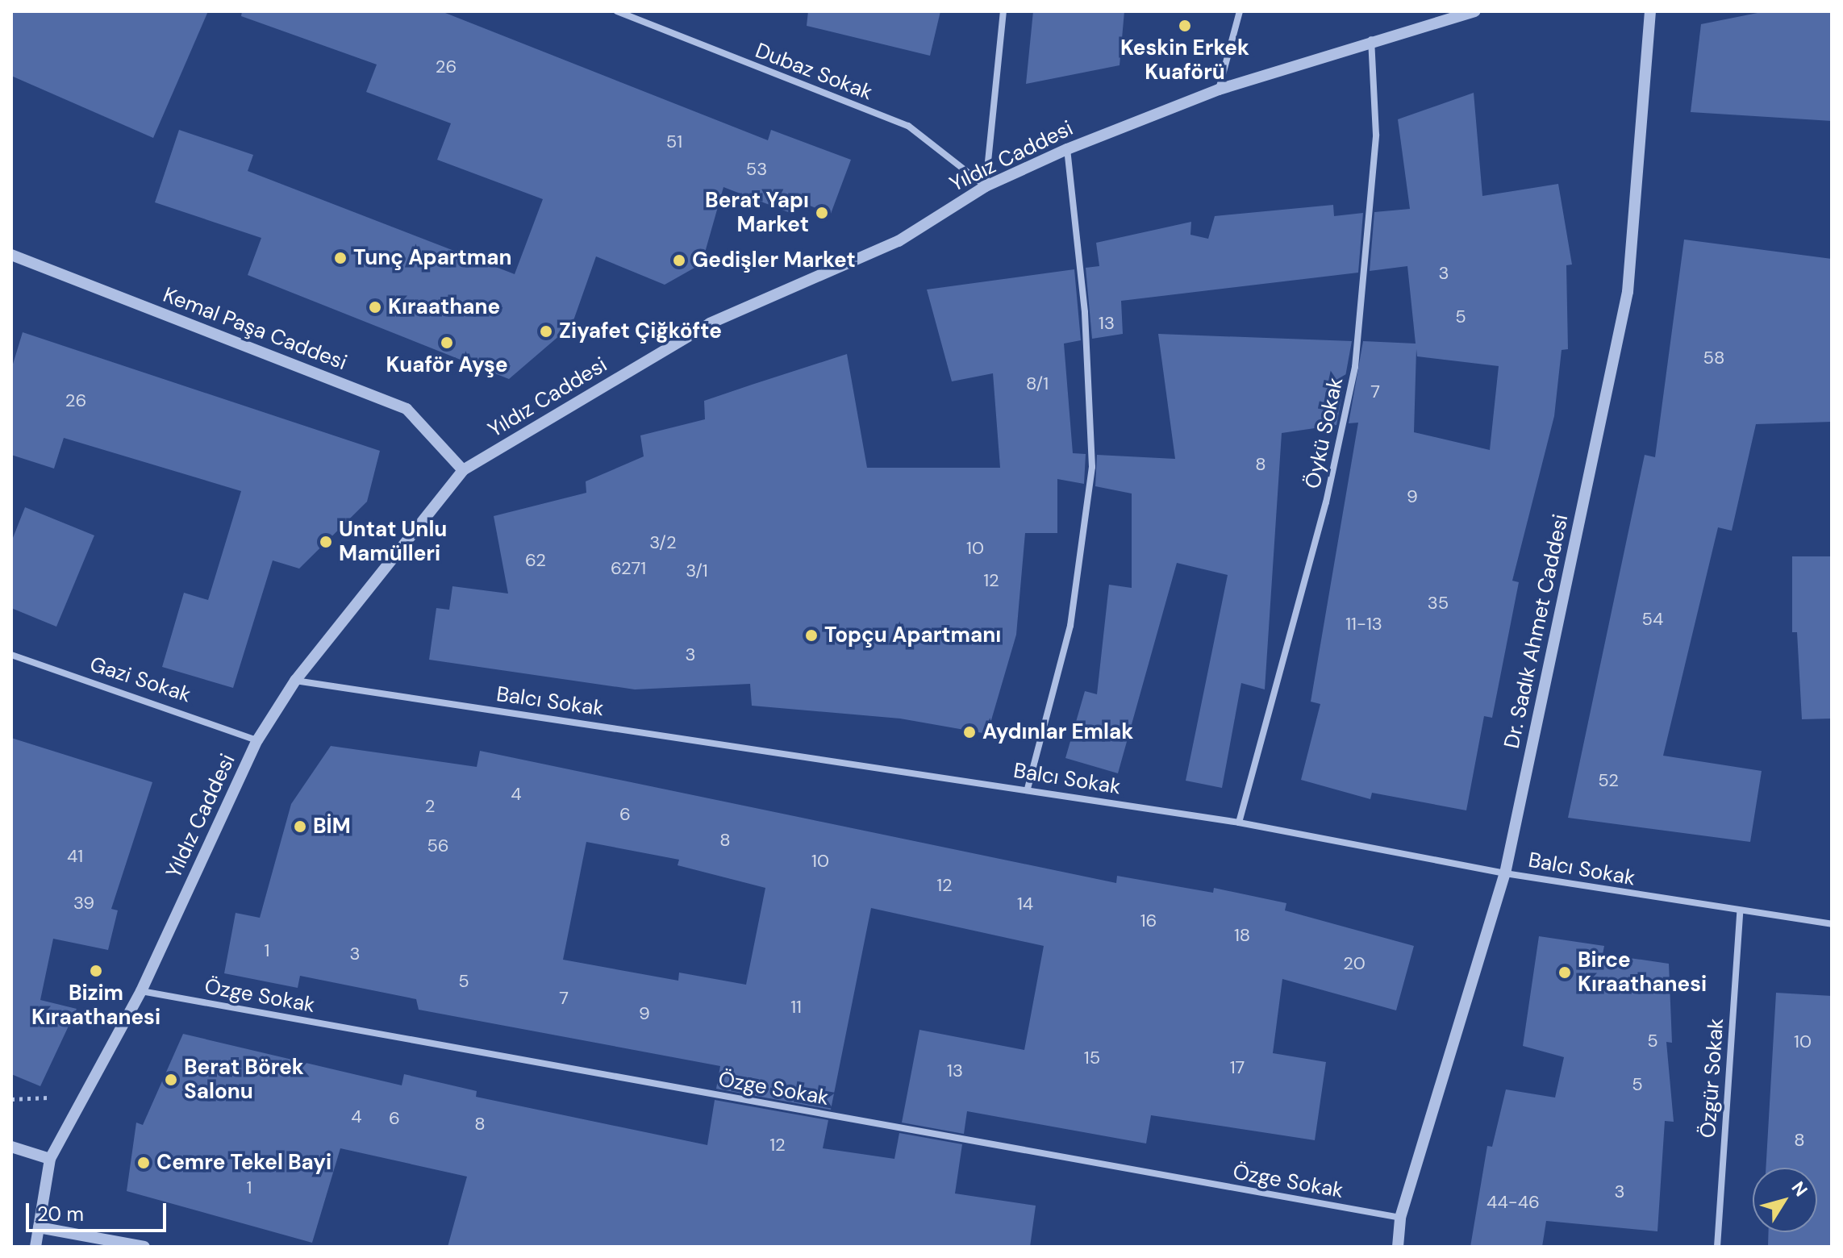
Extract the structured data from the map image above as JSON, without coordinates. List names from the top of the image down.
{
  "streets": {
    "street": [
      "Dubaz Sokak",
      "Yıldız Caddesi",
      "Kemal Paşa Caddesi",
      "Öykü Sokak",
      "Dr. Sadık Ahmet Caddesi",
      "Gazi Sokak",
      "Balcı Sokak",
      "Özge Sokak",
      "Özgür Sokak"
    ]
  },
  "crossings": [
    ["Dubaz Sokak", "Yıldız Caddesi"],
    ["Yıldız Caddesi", "Kemal Paşa Caddesi"],
    ["Yıldız Caddesi", "Öykü Sokak"],
    ["Yıldız Caddesi", "Gazi Sokak"],
    ["Yıldız Caddesi", "Balcı Sokak"],
    ["Yıldız Caddesi", "Özge Sokak"],
    ["Öykü Sokak", "Balcı Sokak"],
    ["Dr. Sadık Ahmet Caddesi", "Balcı Sokak"],
    ["Dr. Sadık Ahmet Caddesi", "Özge Sokak"],
    ["Balcı Sokak", "Özgür Sokak"]
  ],
  "places": [
    "Keskin Erkek Kuaförü",
    "Berat Yapı Market",
    "Tunç Apartman",
    "Gedişler Market",
    "Kıraathane",
    "Ziyafet Çiğköfte",
    "Kuaför Ayşe",
    "Untat Unlu Mamülleri",
    "Topçu Apartmanı",
    "Aydınlar Emlak",
    "BİM",
    "Bizim Kıraathanesi",
    "Birce Kıraathanesi",
    "Berat Börek Salonu",
    "Cemre Tekel Bayi"
  ],
  "house_numbers": [
    "26",
    "51",
    "53",
    "3",
    "5",
    "13",
    "58",
    "8/1",
    "7",
    "26",
    "8",
    "9",
    "3/2",
    "10",
    "62",
    "6271",
    "3/1",
    "12",
    "35",
    "54",
    "11-13",
    "3",
    "52",
    "4",
    "2",
    "6",
    "8",
    "56",
    "41",
    "10",
    "12",
    "39",
    "14",
    "16",
    "18",
    "1",
    "3",
    "20",
    "5",
    "7",
    "11",
    "9",
    "5",
    "10",
    "15",
    "17",
    "13",
    "5",
    "4",
    "6",
    "8",
    "8",
    "12",
    "1",
    "3",
    "44-46"
  ],
  "scale_bar": "20 m",
  "north": "top right"
}
